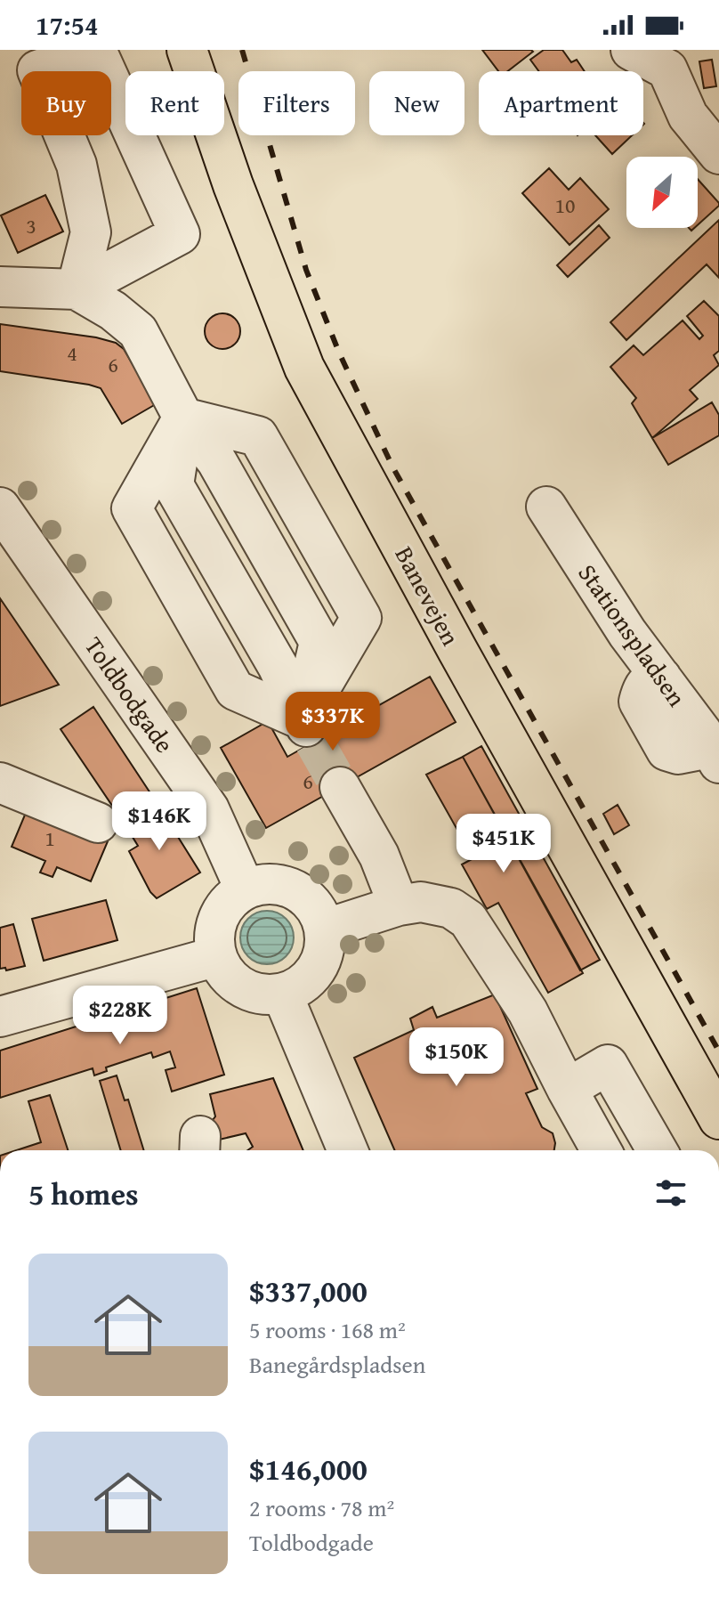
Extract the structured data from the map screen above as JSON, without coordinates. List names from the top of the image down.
{
  "streets": {
    "main road": ["Banevejen"],
    "street": ["Stationspladsen", "Toldbodgade"]
  },
  "house_numbers": [
    "10",
    "3",
    "4",
    "6",
    "6",
    "1"
  ],
  "north": "bottom left",
  "page": {
    "status": "17:54",
    "chip": [
      "Buy",
      "Rent",
      "Filters",
      "New",
      "Apartment"
    ],
    "price": [
      "$337K",
      "$146K",
      "$451K",
      "$228K",
      "$150K"
    ],
    "heading": "5 homes",
    "list": [
      {
        "name": "$337,000",
        "note": "5 rooms · 168 m² · Banegårdspladsen"
      },
      {
        "name": "$146,000",
        "note": "2 rooms · 78 m² · Toldbodgade"
      }
    ]
  }
}
